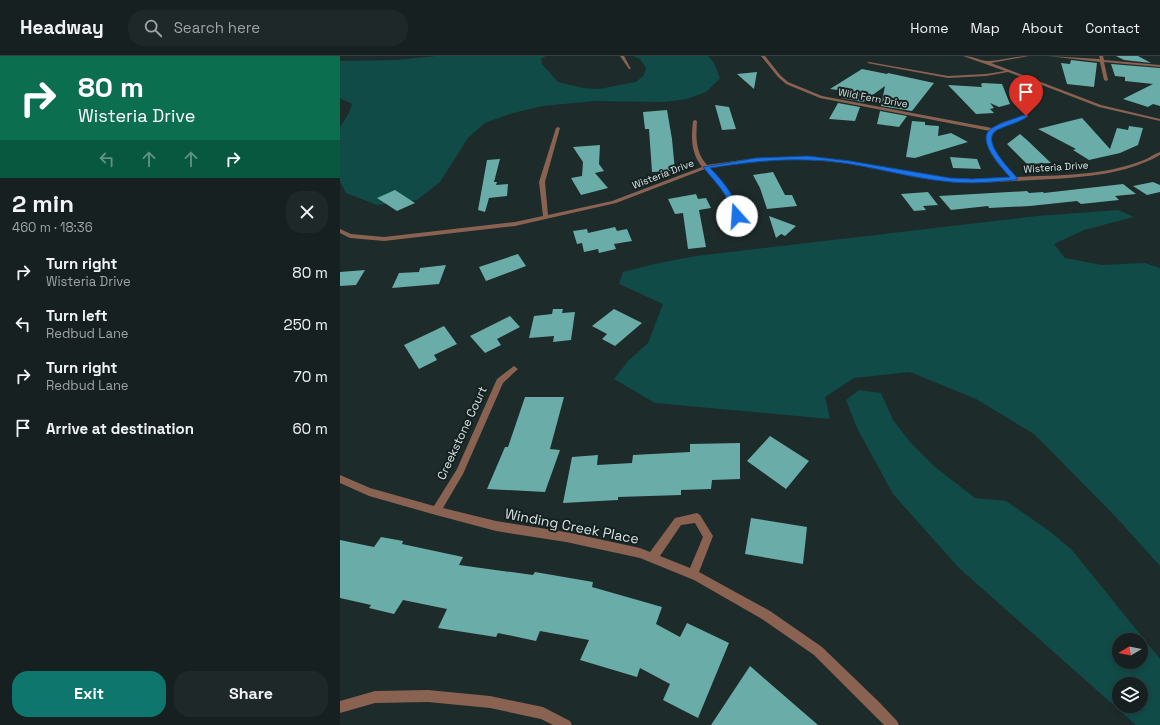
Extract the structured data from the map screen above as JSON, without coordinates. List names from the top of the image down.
{
  "streets": {
    "street": [
      "Wild Fern Drive",
      "Wisteria Drive",
      "Creekstone Court",
      "Winding Creek Place"
    ]
  },
  "crossings": [
    ["Creekstone Court", "Winding Creek Place"]
  ],
  "north": "left",
  "page": {
    "header": "Headway",
    "search": "Search here",
    "nav": [
      "Home",
      "Map",
      "About",
      "Contact"
    ],
    "turn": ["80 m", "Wisteria Drive"],
    "heading": ["2 min", "460 m · 18:36"],
    "list": [
      {
        "name": "Turn right",
        "note": "Wisteria Drive",
        "value": "80 m"
      },
      {
        "name": "Turn left",
        "note": "Redbud Lane",
        "value": "250 m"
      },
      {
        "name": "Turn right",
        "note": "Redbud Lane",
        "value": "70 m"
      },
      {
        "name": "Arrive at destination",
        "value": "60 m"
      }
    ],
    "buttons": ["Exit", "Share"]
  }
}
